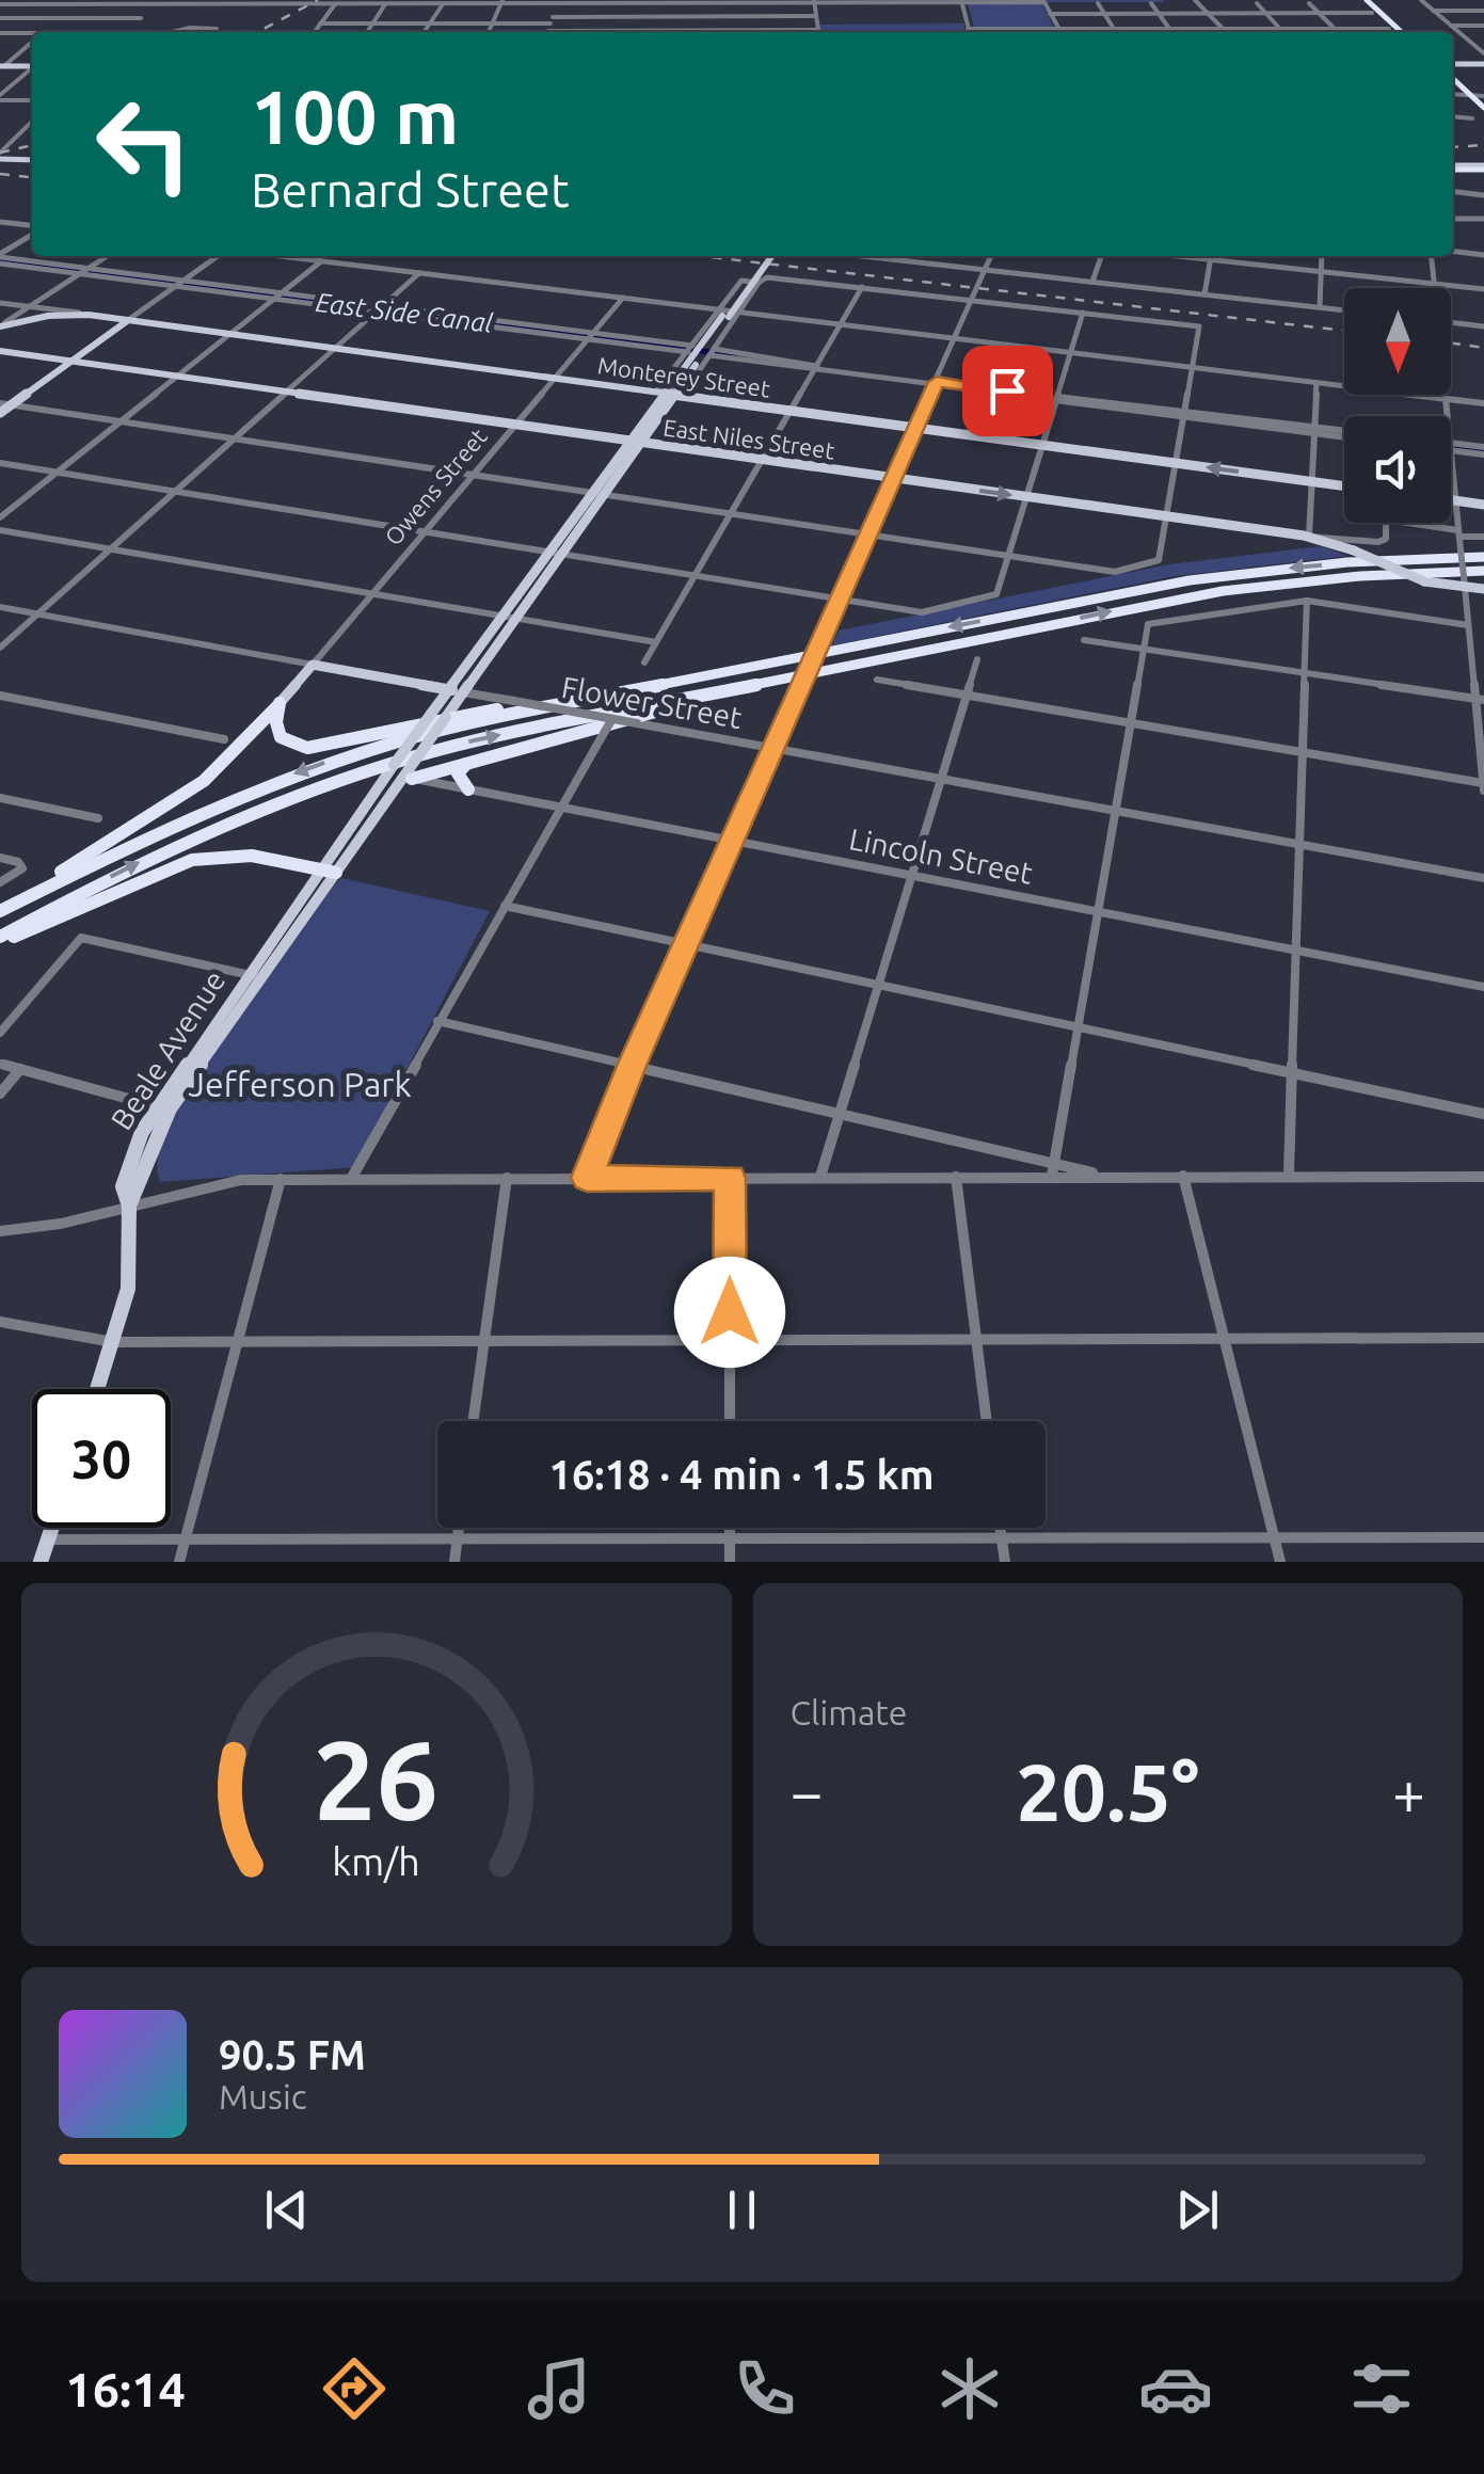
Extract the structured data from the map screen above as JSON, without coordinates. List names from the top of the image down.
{
  "streets": {
    "main road": [
      "Monterey Street",
      "East Niles Street",
      "Owens Street",
      "Flower Street",
      "Lincoln Street",
      "Beale Avenue"
    ]
  },
  "crossings": [
    ["Monterey Street", "Owens Street"],
    ["Monterey Street", "Beale Avenue"],
    ["East Niles Street", "Owens Street"],
    ["East Niles Street", "Beale Avenue"],
    ["Owens Street", "Flower Street"],
    ["Flower Street", "Beale Avenue"],
    ["Lincoln Street", "Beale Avenue"]
  ],
  "water": ["East Side Canal"],
  "parks": ["Jefferson Park"],
  "north": "bottom",
  "page": {
    "turn": ["100 m", "Bernard Street"],
    "limit": "30",
    "trip": "16:18 · 4 min · 1.5 km",
    "tile": "Climate",
    "heat": ["−", "20.5°", "+"],
    "song": ["90.5 FM", "Music"],
    "tabs": "16:14",
    "gauge": ["26", "km/h"]
  }
}
